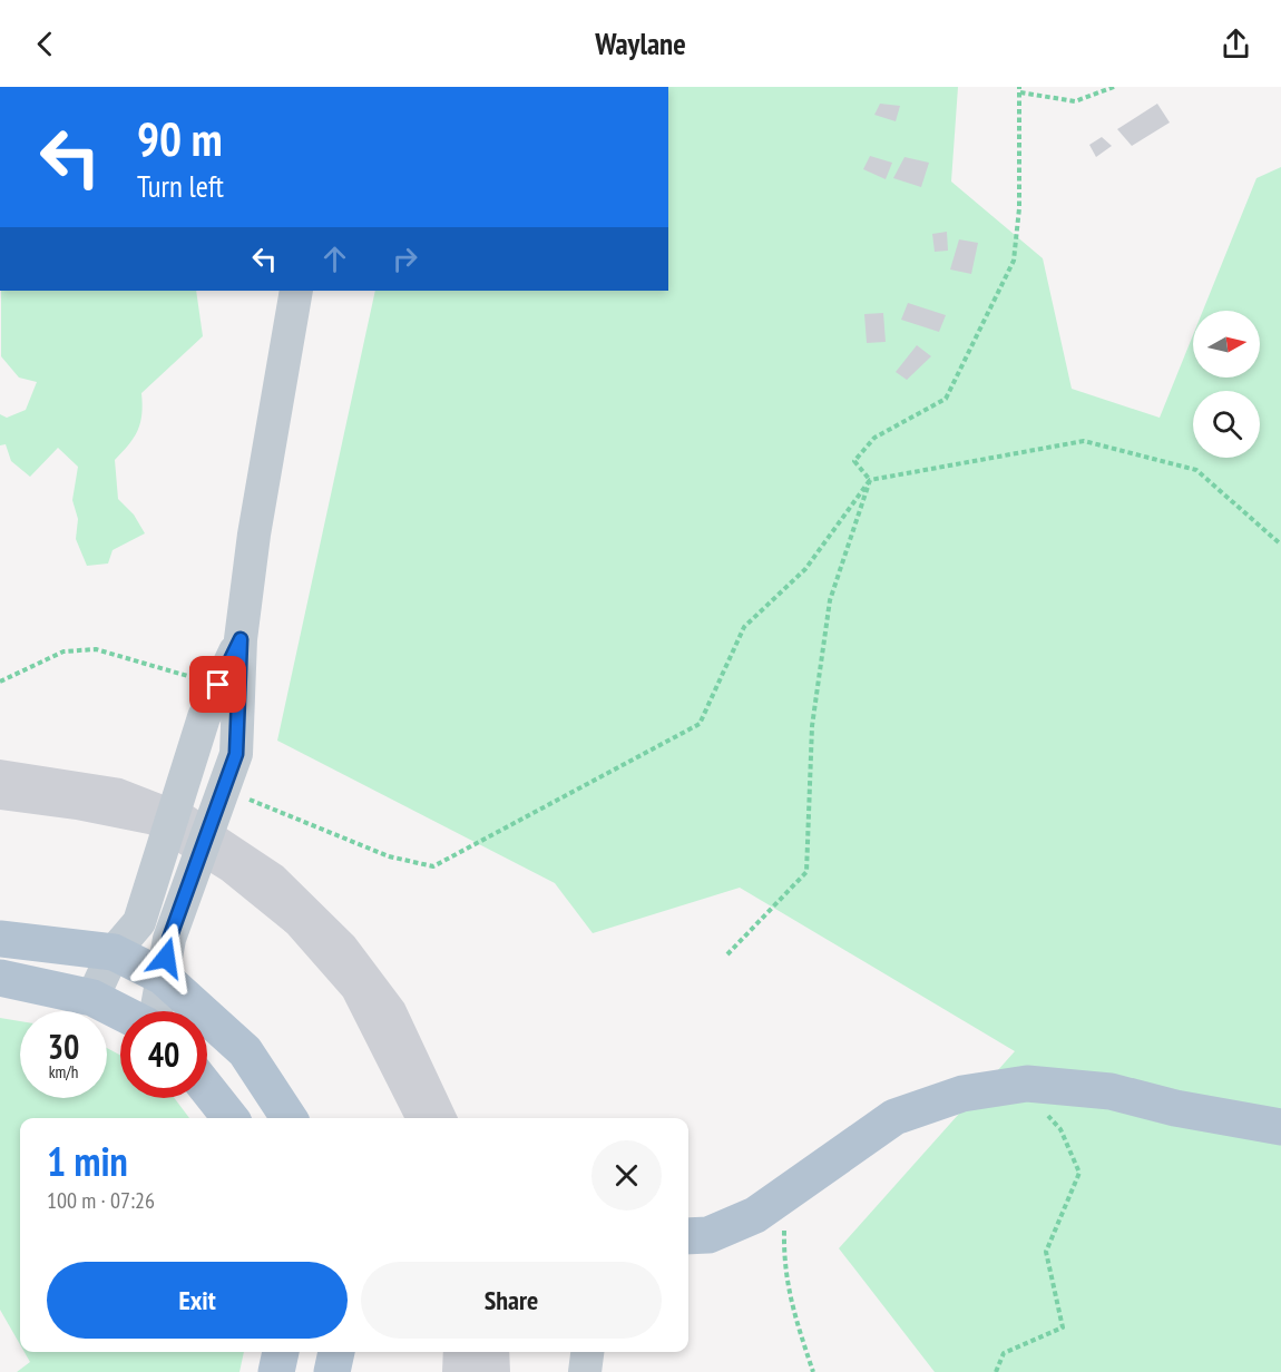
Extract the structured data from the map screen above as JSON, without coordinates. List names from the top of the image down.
{
  "north": "right",
  "page": {
    "header": "Waylane",
    "turn": ["90 m", "Turn left"],
    "speed": "30 km/h",
    "limit": "40",
    "heading": ["1 min", "100 m · 07:26"],
    "buttons": ["Exit", "Share"]
  }
}
